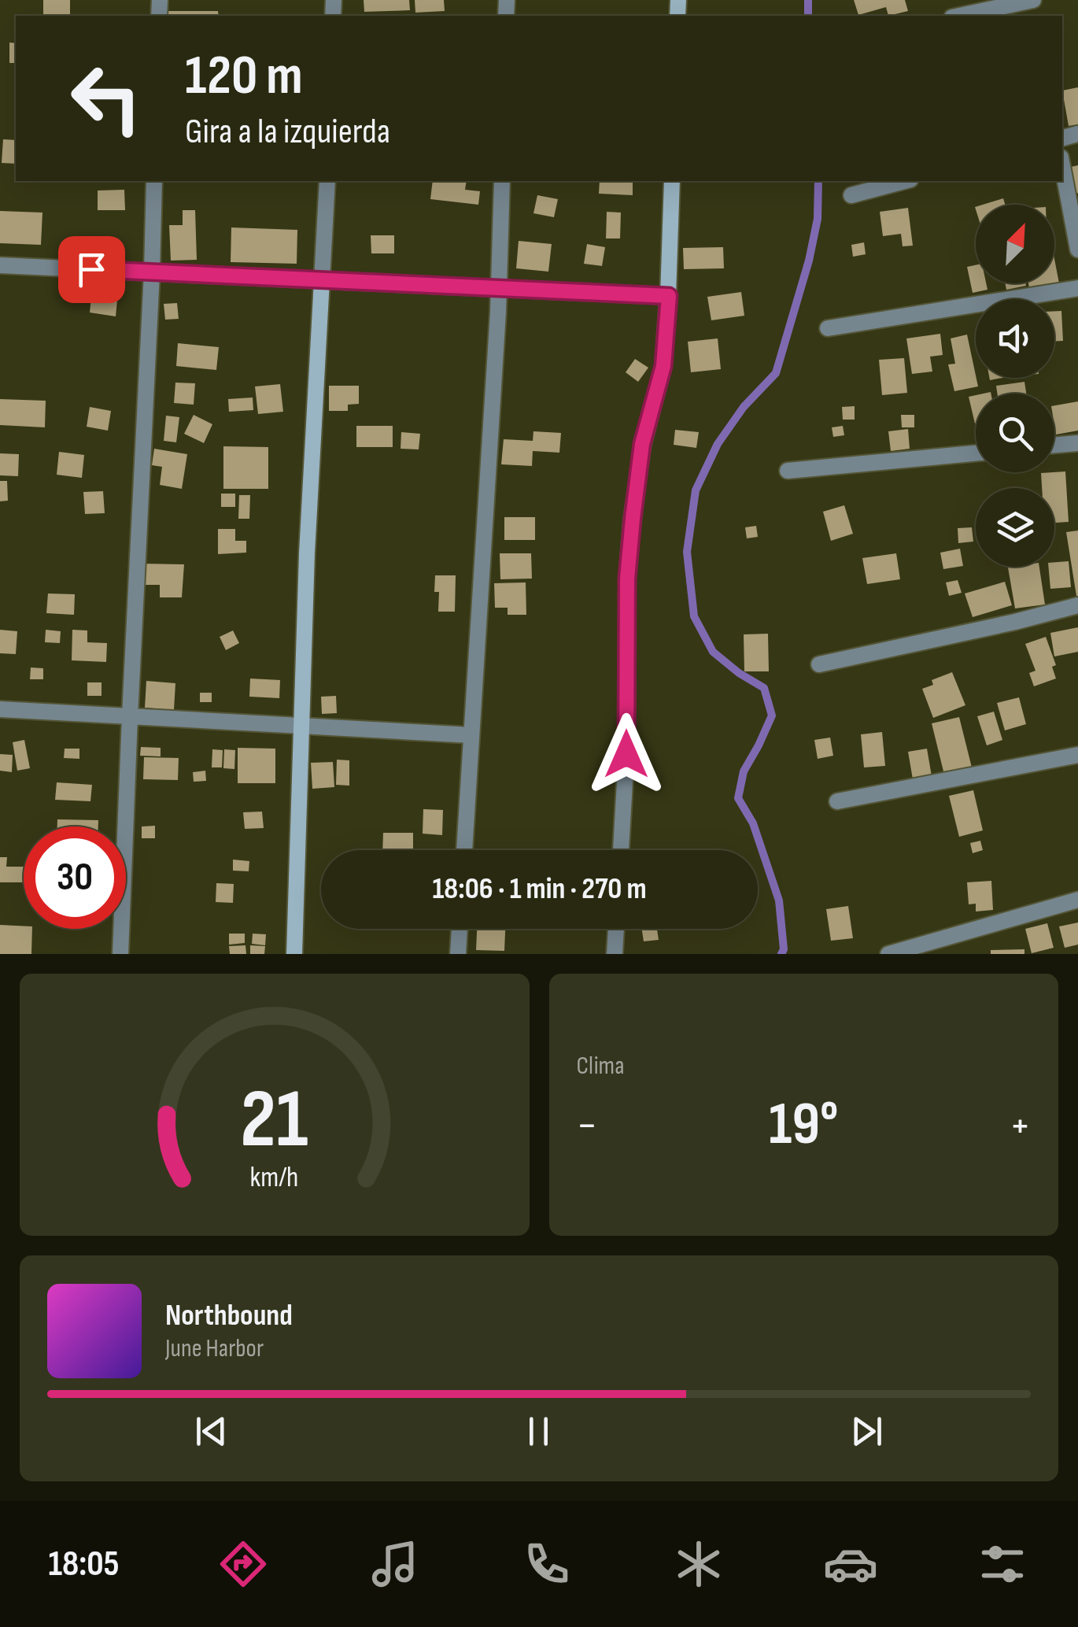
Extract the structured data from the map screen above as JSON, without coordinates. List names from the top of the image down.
{
  "north": "top right",
  "page": {
    "turn": ["120 m", "Gira a la izquierda"],
    "limit": "30",
    "trip": "18:06 · 1 min · 270 m",
    "tile": "Clima",
    "heat": ["−", "19°", "+"],
    "song": ["Northbound", "June Harbor"],
    "tabs": "18:05",
    "gauge": ["21", "km/h"]
  }
}
